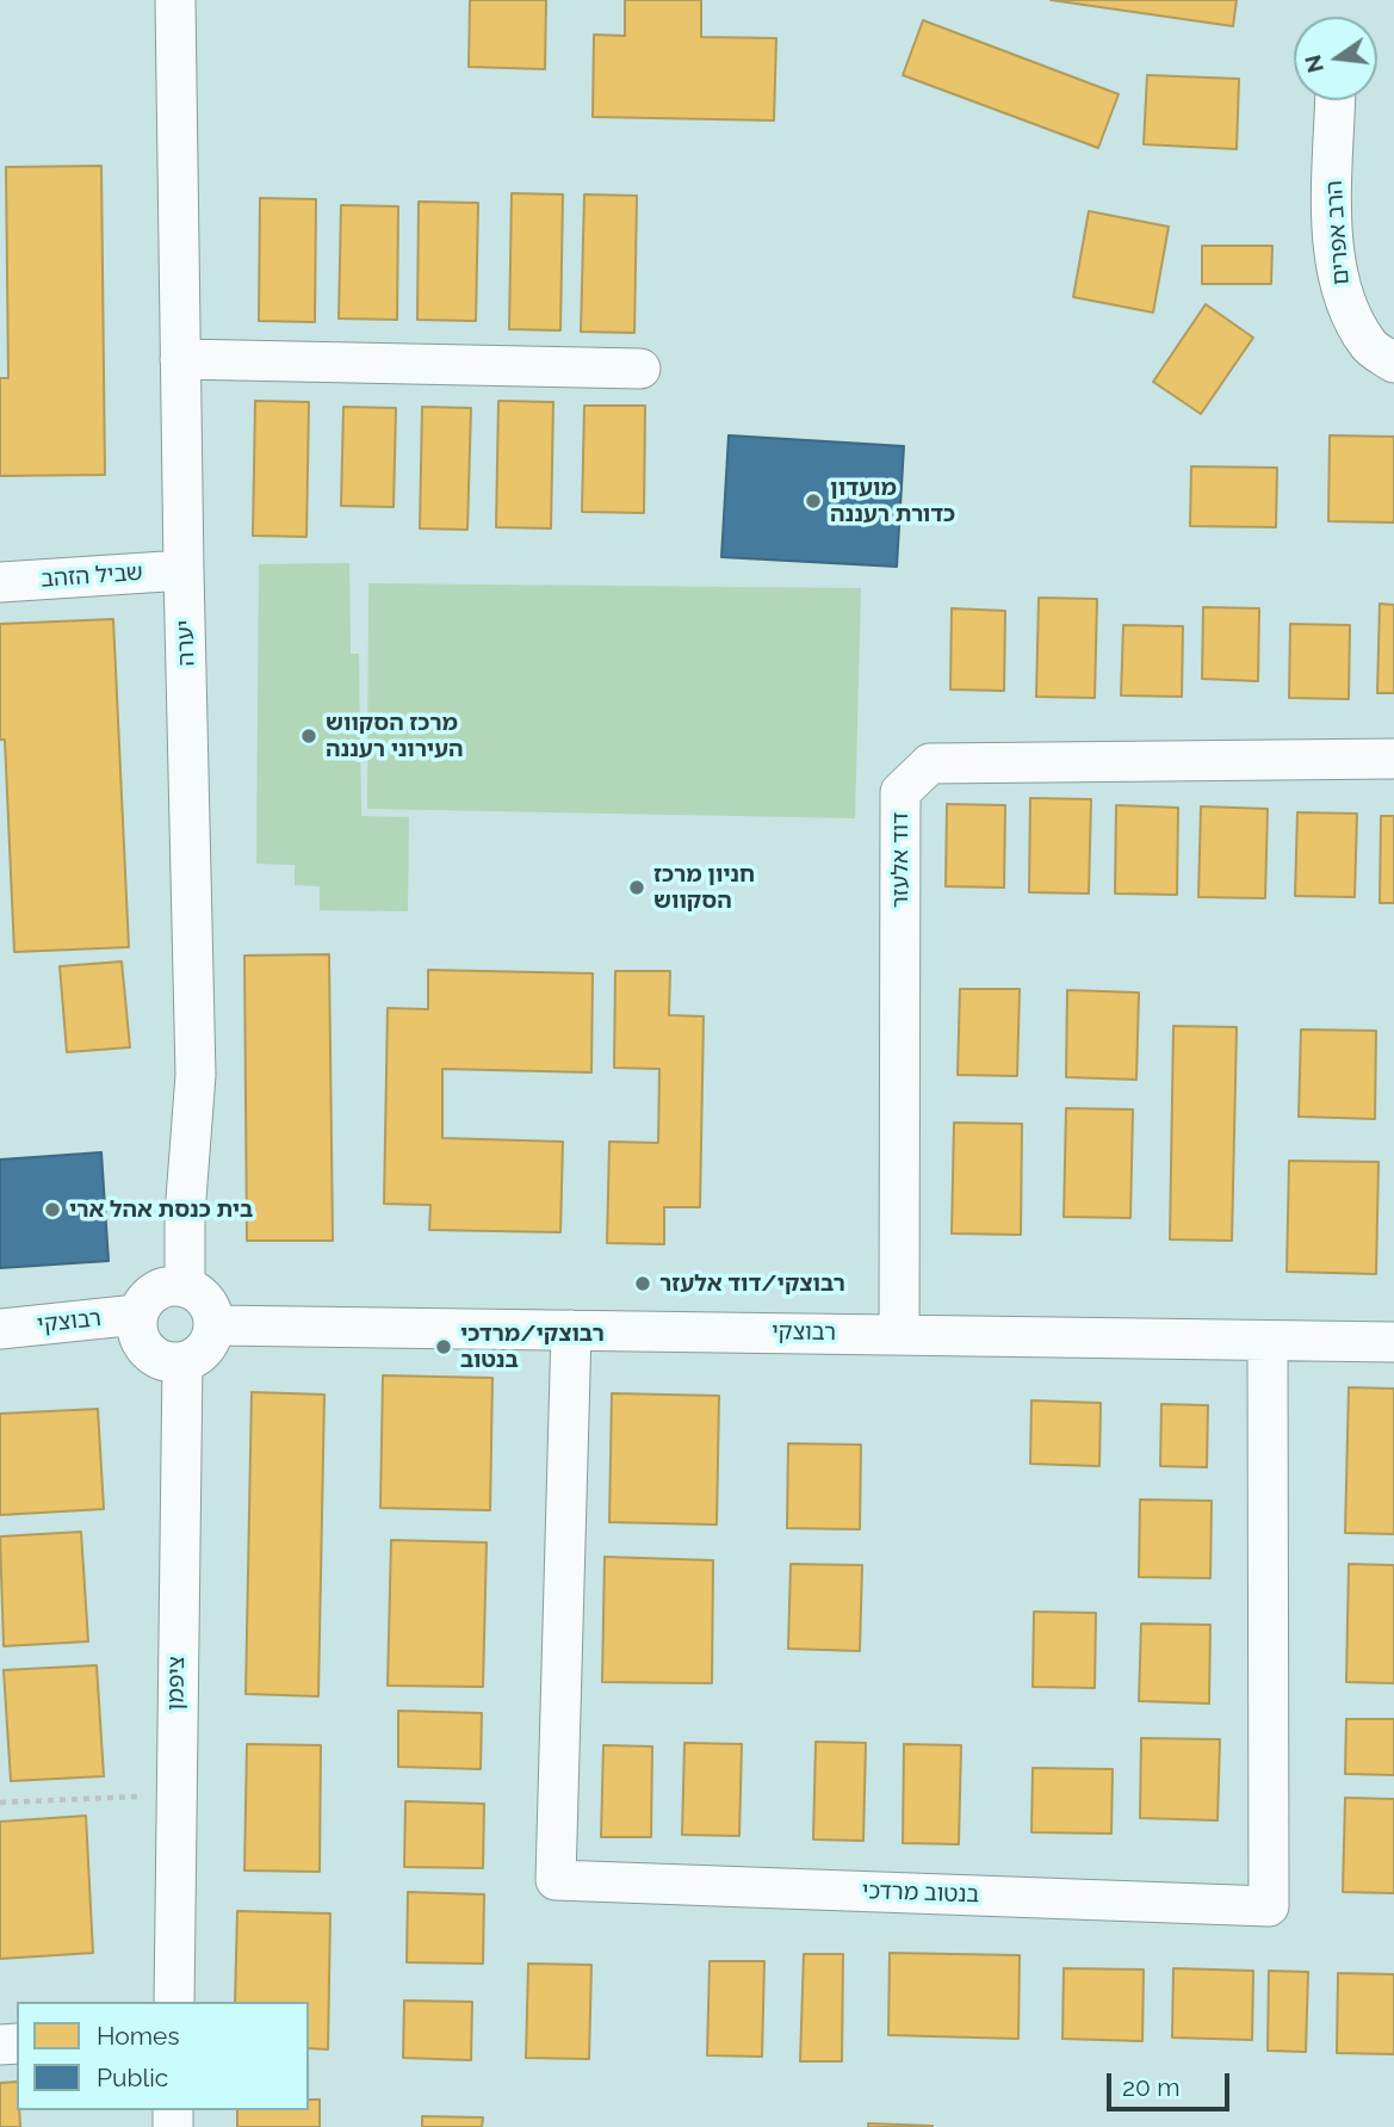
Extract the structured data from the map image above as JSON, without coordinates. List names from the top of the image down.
{
  "streets": {
    "street": [
      "הרב אפרים",
      "שביל הזהב",
      "יערה",
      "דוד אלעזר",
      "רבוצקי",
      "ציפמן",
      "בנטוב מרדכי"
    ]
  },
  "crossings": [
    ["שביל הזהב", "יערה"],
    ["יערה", "רבוצקי"],
    ["יערה", "ציפמן"],
    ["דוד אלעזר", "רבוצקי"],
    ["רבוצקי", "ציפמן"],
    ["רבוצקי", "בנטוב מרדכי"]
  ],
  "places": [
    "מועדון כדורת רעננה",
    "מרכז הסקווש העירוני רעננה",
    "חניון מרכז הסקווש",
    "בית כנסת אהל ארי",
    "רבוצקי/דוד אלעזר",
    "רבוצקי/מרדכי בנטוב"
  ],
  "legend": ["Homes", "Public"],
  "scale_bar": "20 m",
  "north": "left"
}
